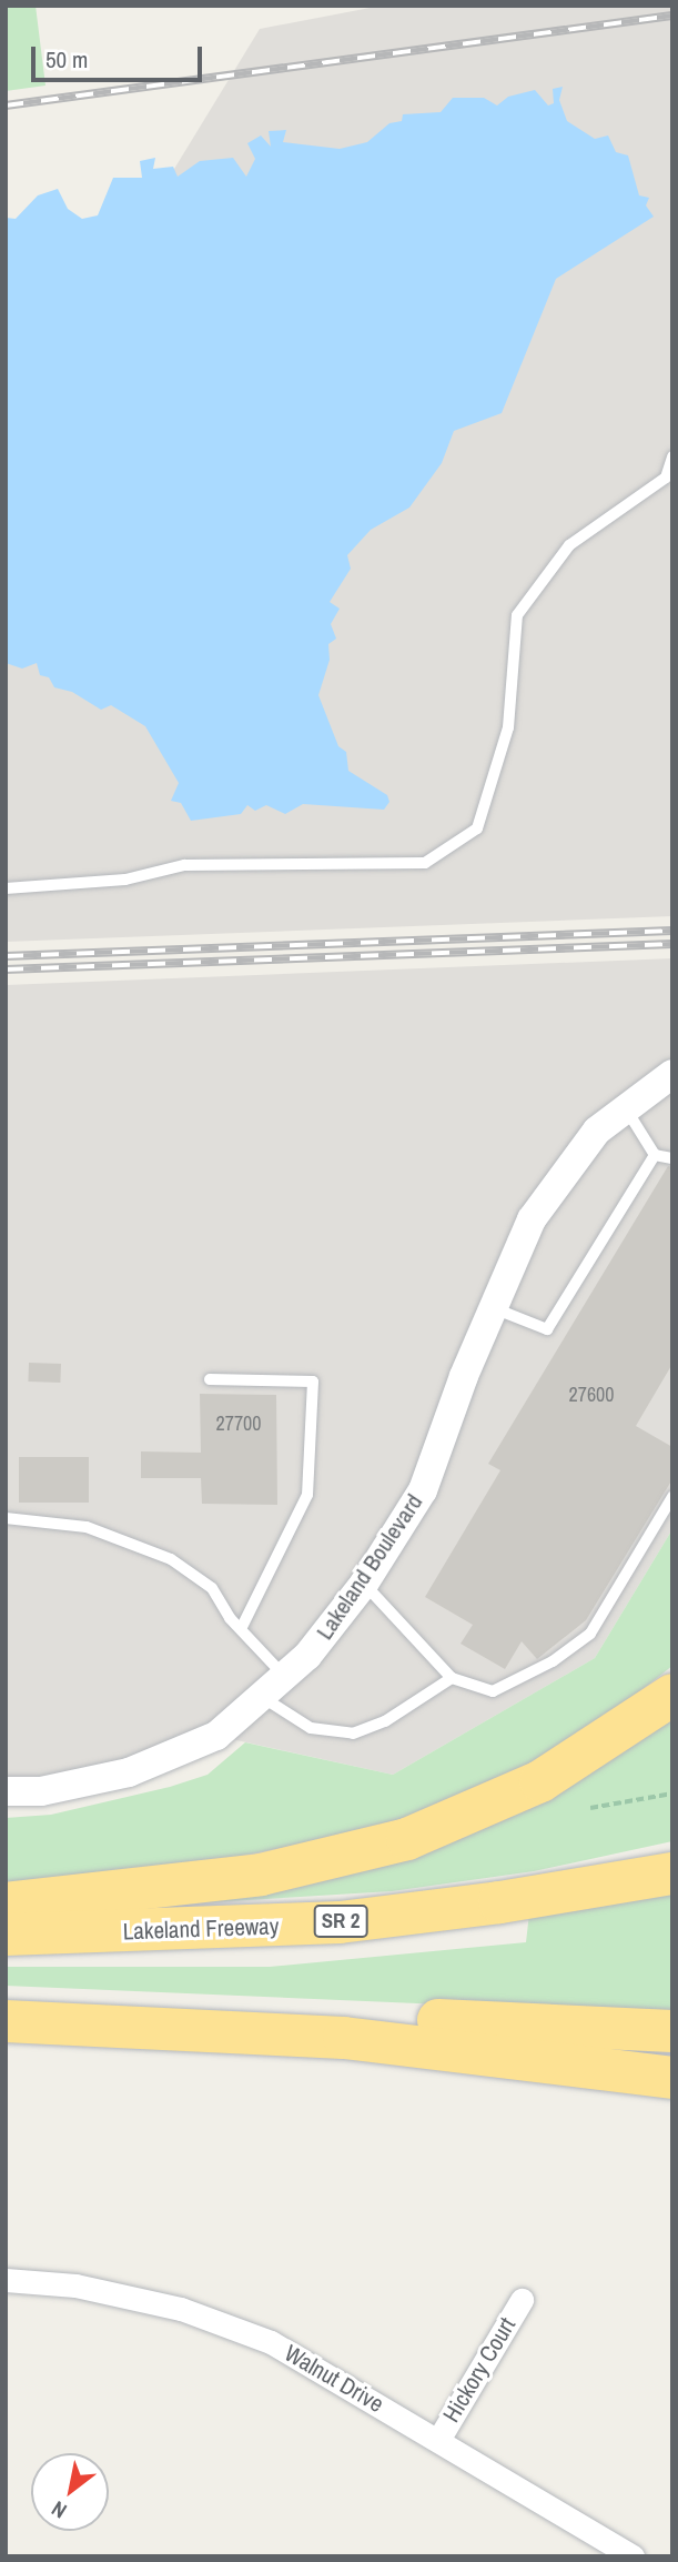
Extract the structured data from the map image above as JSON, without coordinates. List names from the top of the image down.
{
  "streets": {
    "highway": ["SR 2", "Lakeland Freeway"],
    "street": ["Lakeland Boulevard", "Hickory Court", "Walnut Drive"]
  },
  "crossings": [
    ["Hickory Court", "Walnut Drive"]
  ],
  "house_numbers": ["27600", "27700"],
  "scale_bar": "50 m",
  "north": "bottom left"
}
